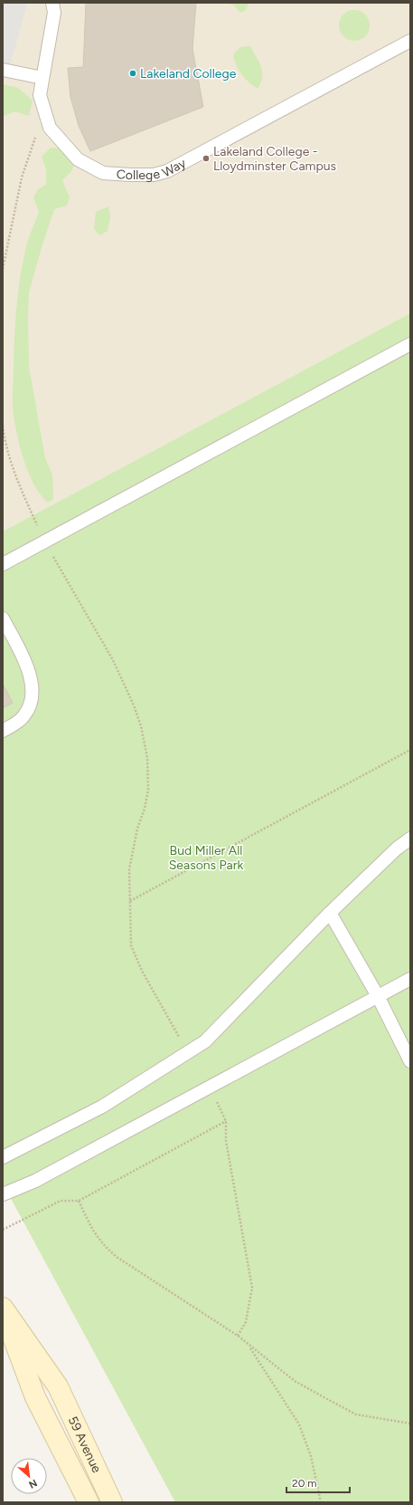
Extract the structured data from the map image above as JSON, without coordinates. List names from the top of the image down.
{
  "streets": {
    "main road": ["59 Avenue"],
    "lane": ["College Way"]
  },
  "parks": ["Bud Miller All Seasons Park"],
  "places": ["Lakeland College", "Lakeland College - Lloydminster Campus"],
  "scale_bar": "20 m",
  "north": "bottom right"
}
